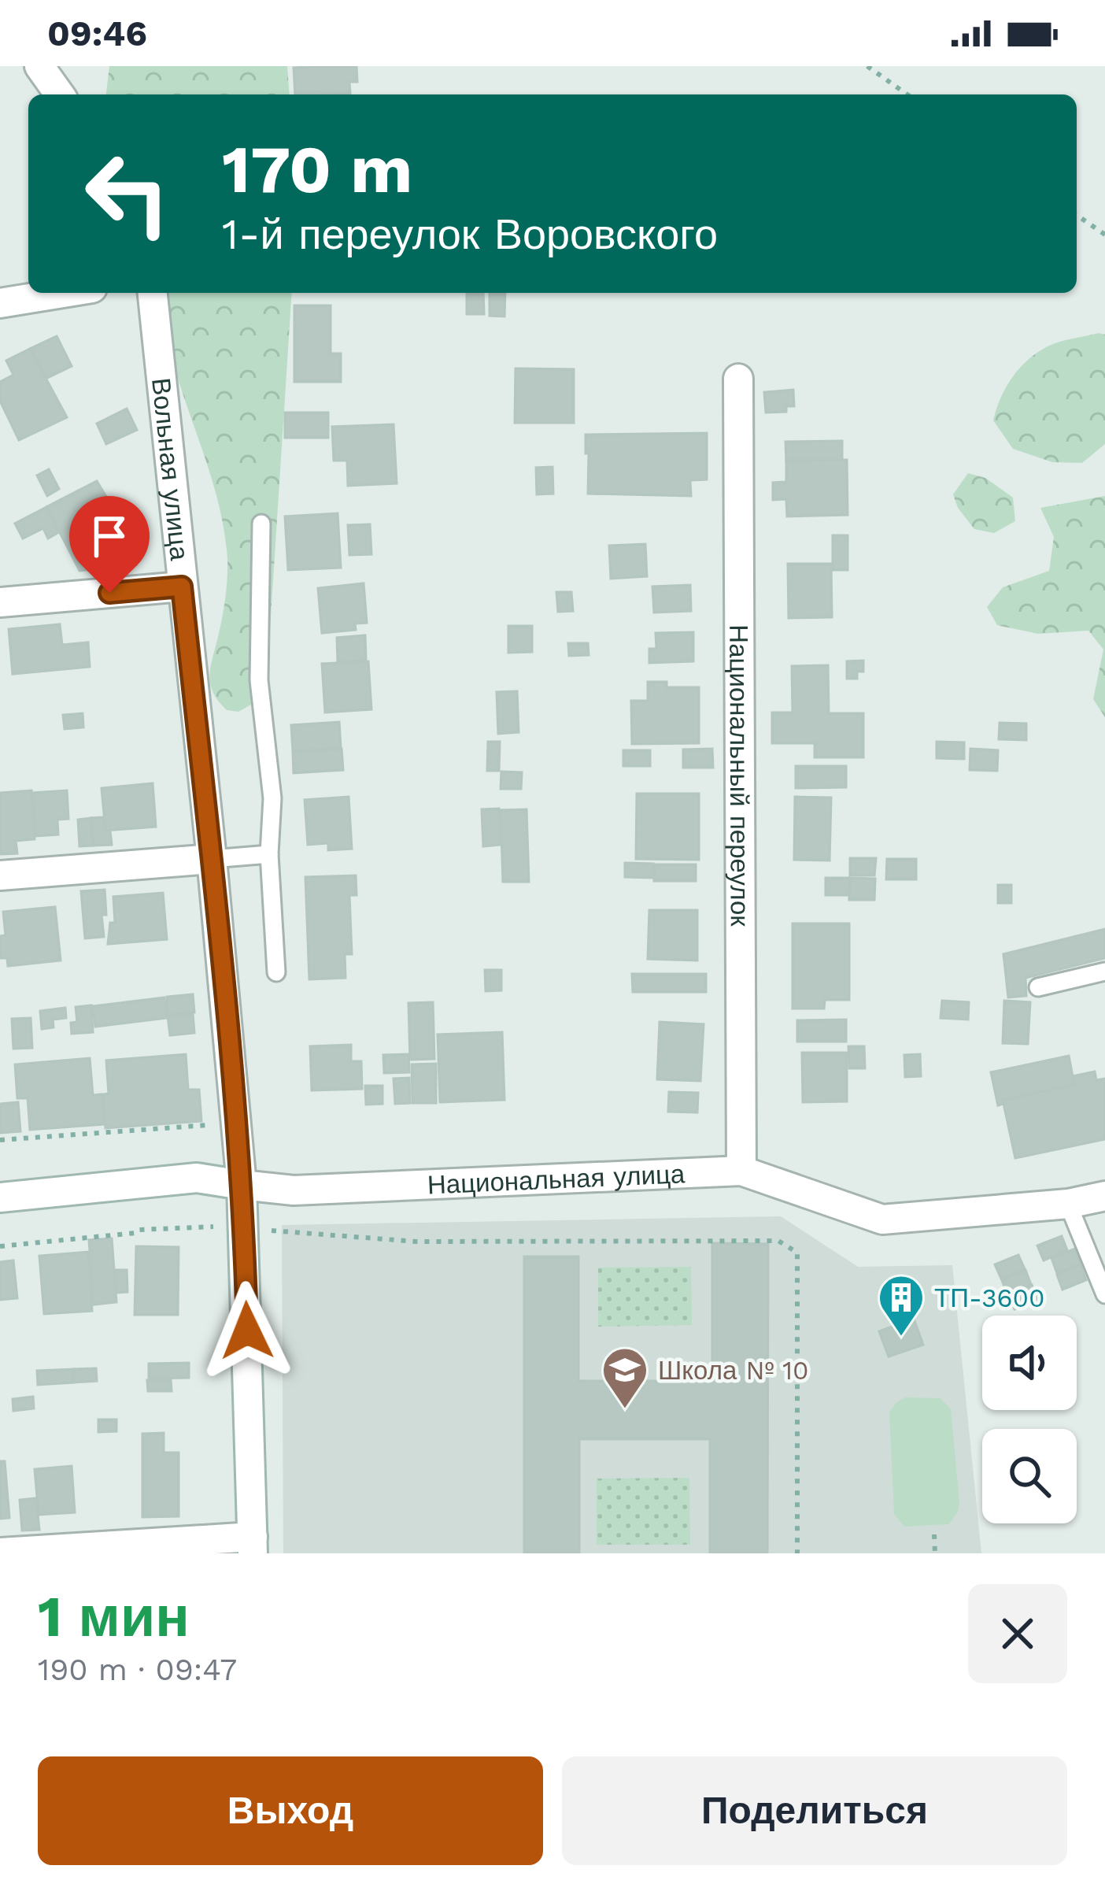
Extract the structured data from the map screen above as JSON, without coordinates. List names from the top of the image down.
{
  "streets": {
    "street": ["Вольная улица", "Национальный переулок", "Национальная улица"]
  },
  "crossings": [
    ["Вольная улица", "Национальная улица"],
    ["Национальный переулок", "Национальная улица"]
  ],
  "places": {
    "building": ["ТП-3600"],
    "school or university": ["Школа № 10"]
  },
  "page": {
    "status": "09:46",
    "turn": ["170 m", "1-й переулок Воровского"],
    "heading": ["1 мин", "190 m · 09:47"],
    "buttons": ["Выход", "Поделиться"]
  }
}
